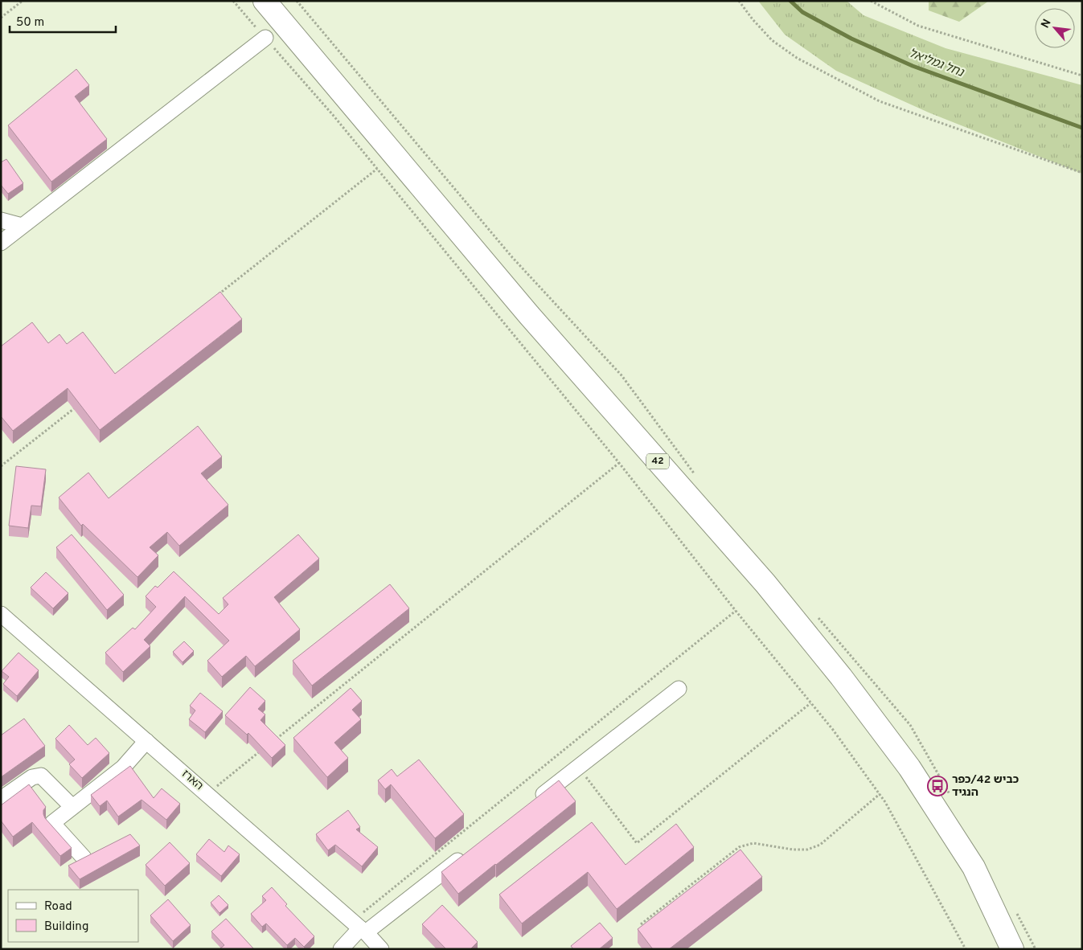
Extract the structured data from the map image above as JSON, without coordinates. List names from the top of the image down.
{
  "streets": {
    "highway": ["42"],
    "street": ["הארז"]
  },
  "water": ["נחל גמליאל"],
  "places": {
    "bus stop": ["כביש 42/כפר הנגיד"]
  },
  "legend": ["Road", "Building"],
  "scale_bar": "50 m",
  "north": "top left"
}
